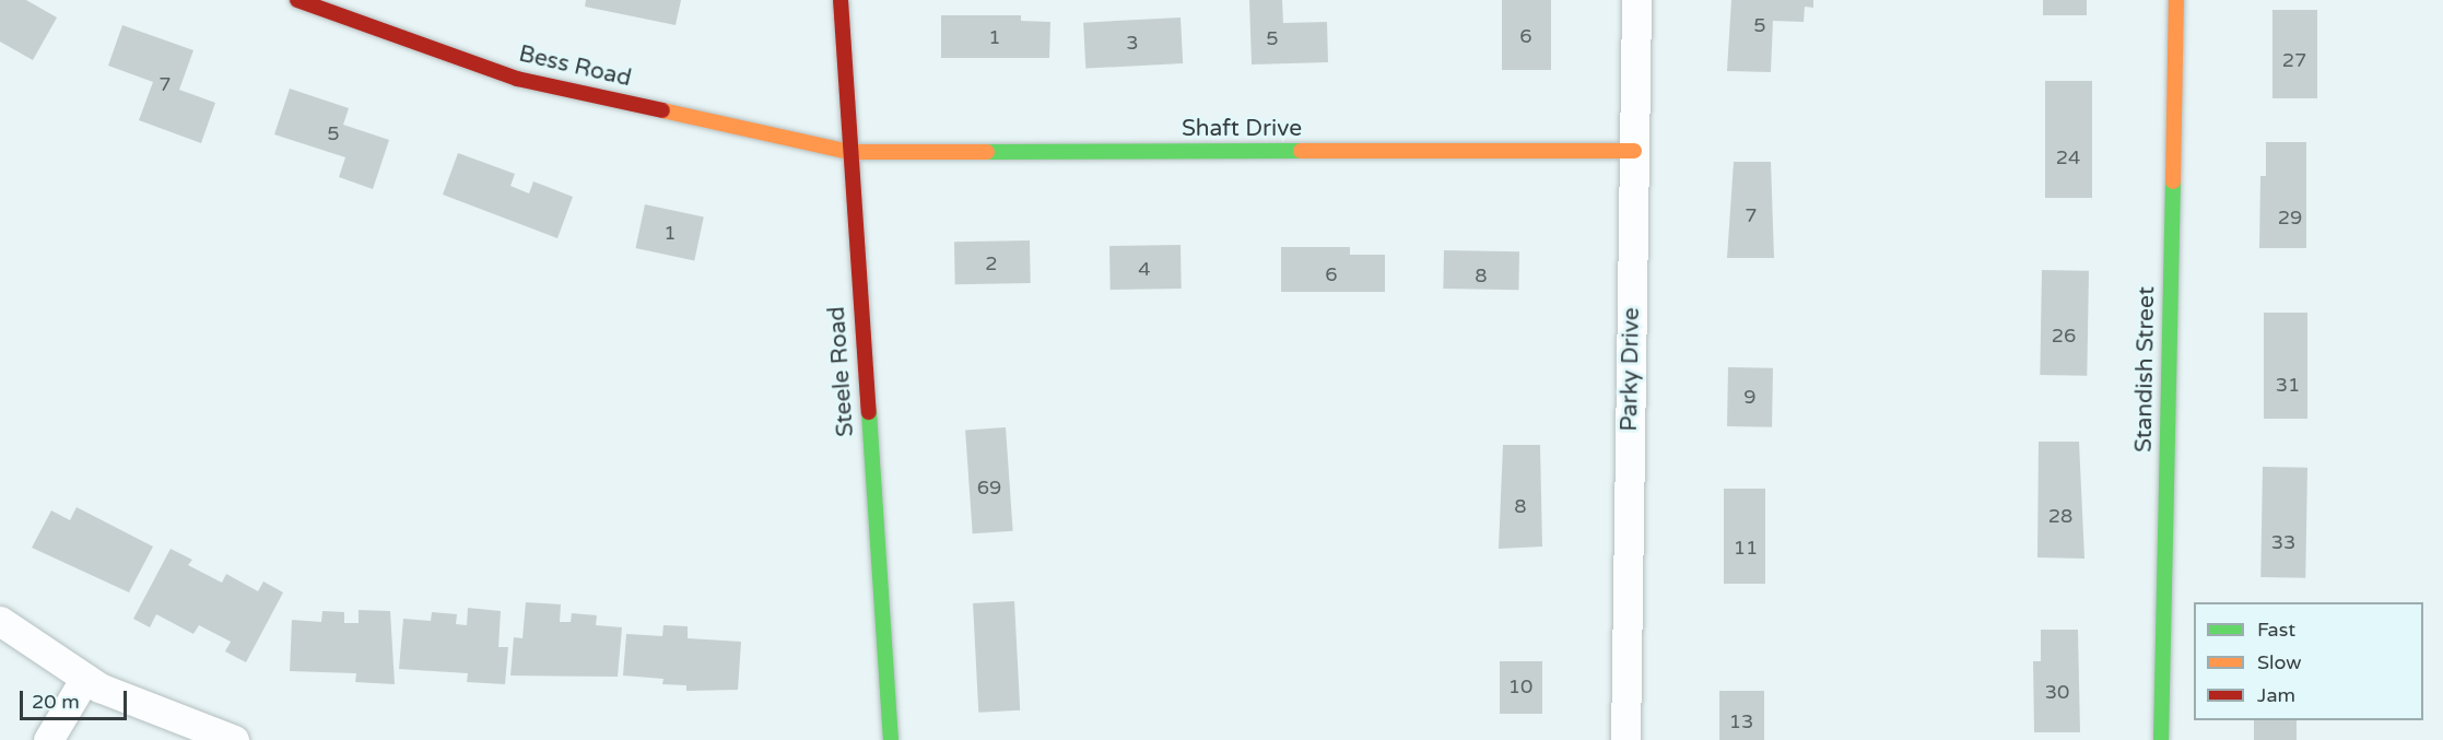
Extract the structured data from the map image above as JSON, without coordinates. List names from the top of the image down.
{
  "streets": {
    "street": [
      "Bess Road",
      "Shaft Drive",
      "Parky Drive",
      "Standish Street",
      "Steele Road"
    ]
  },
  "crossings": [
    ["Bess Road", "Shaft Drive"],
    ["Bess Road", "Steele Road"],
    ["Shaft Drive", "Parky Drive"],
    ["Shaft Drive", "Steele Road"]
  ],
  "house_numbers": [
    "5",
    "6",
    "1",
    "5",
    "3",
    "27",
    "7",
    "5",
    "24",
    "7",
    "29",
    "1",
    "2",
    "4",
    "6",
    "8",
    "26",
    "31",
    "9",
    "69",
    "8",
    "28",
    "33",
    "11",
    "10",
    "30",
    "13"
  ],
  "legend": ["Fast", "Slow", "Jam"],
  "scale_bar": "20 m"
}
